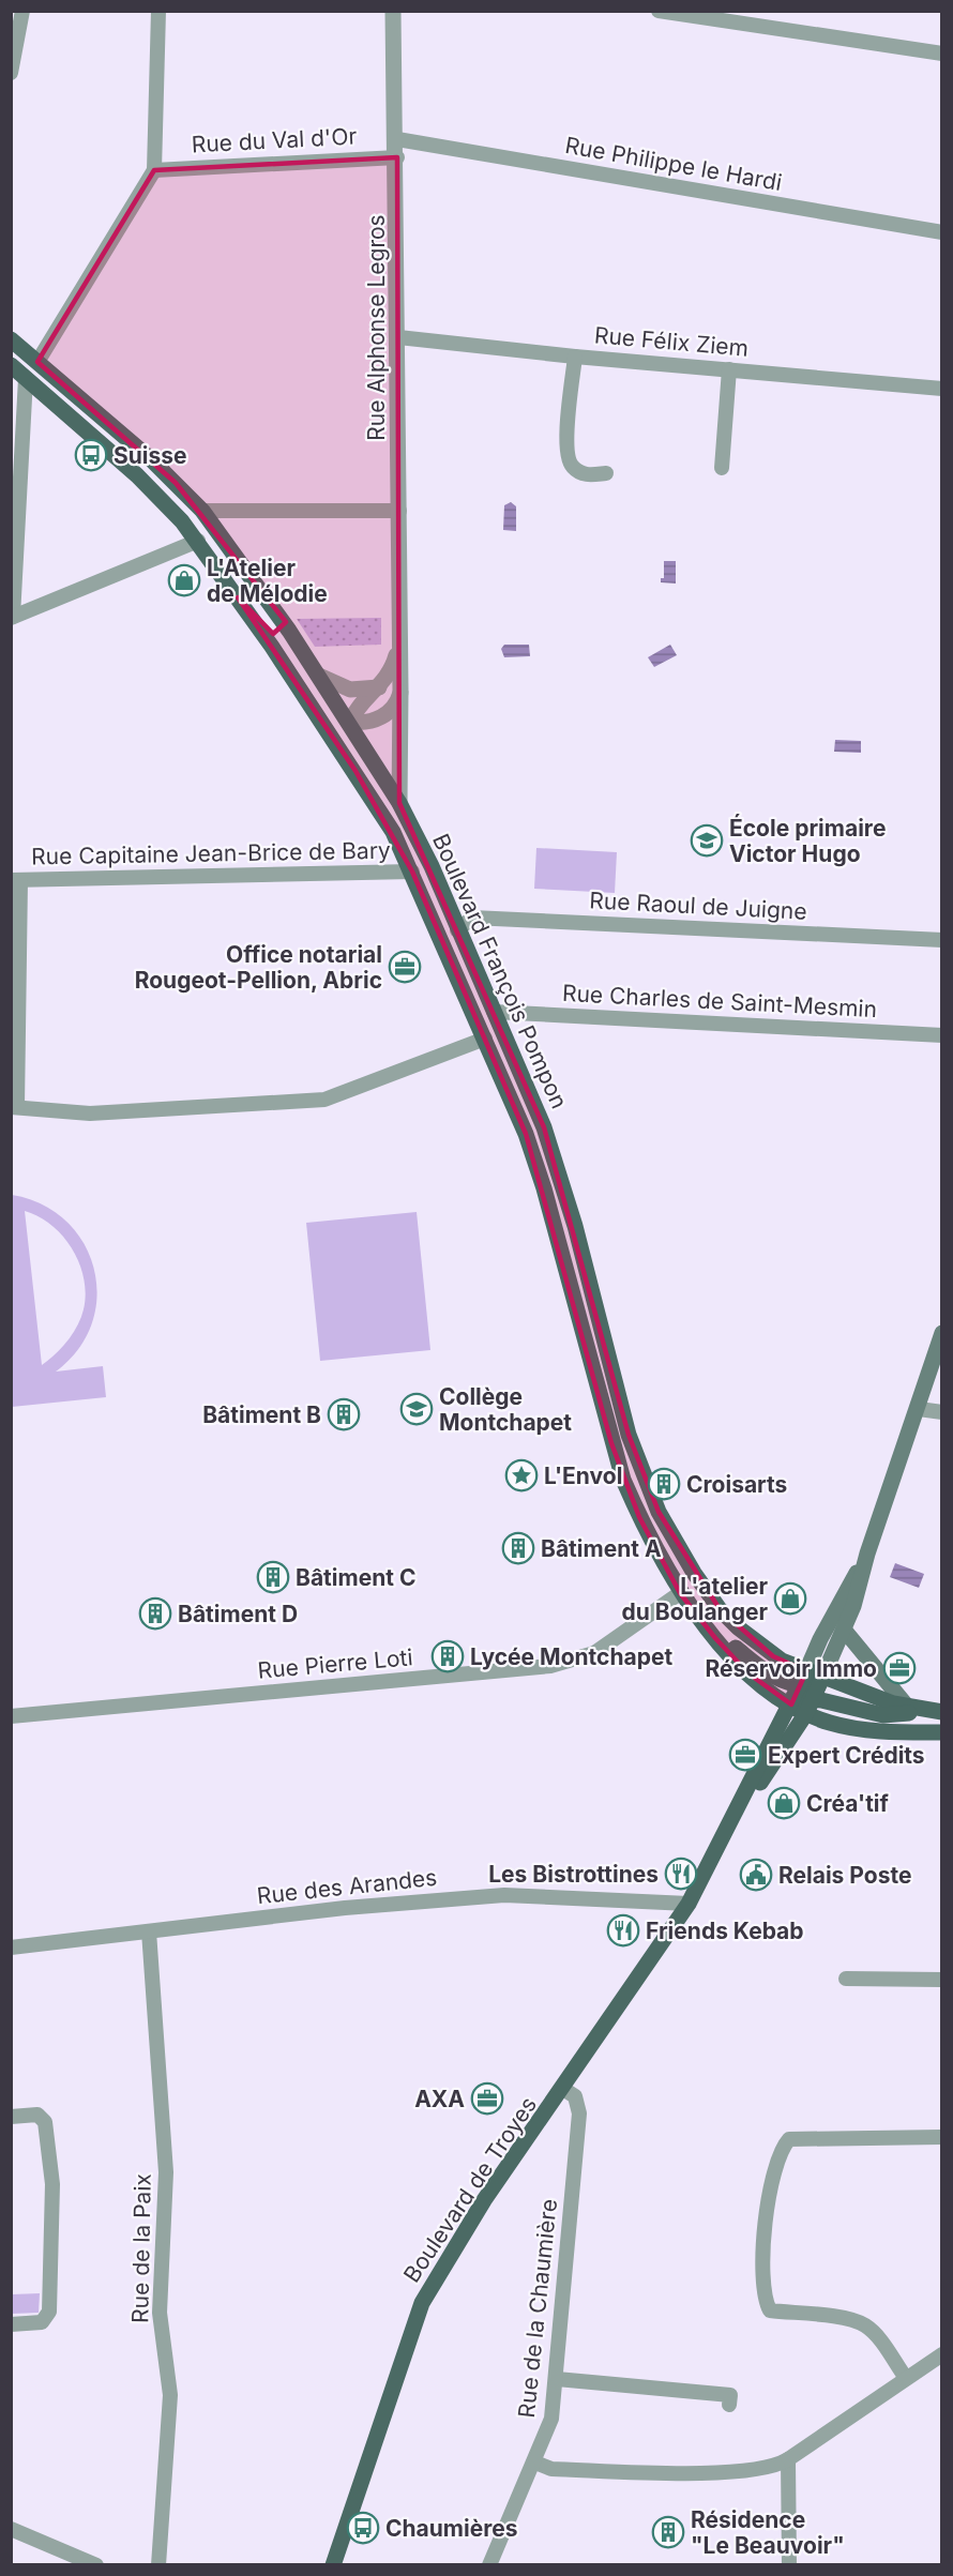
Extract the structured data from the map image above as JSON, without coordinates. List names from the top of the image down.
{
  "streets": {
    "main road": ["Boulevard François Pompon", "Boulevard de Troyes"],
    "street": [
      "Rue du Val d'Or",
      "Rue Philippe le Hardi",
      "Rue Alphonse Legros",
      "Rue Félix Ziem",
      "Rue Capitaine Jean-Brice de Bary",
      "Rue Raoul de Juigne",
      "Rue Charles de Saint-Mesmin",
      "Rue Pierre Loti",
      "Rue des Arandes",
      "Rue de la Paix",
      "Rue de la Chaumière"
    ]
  },
  "crossings": [
    ["Rue du Val d'Or", "Rue Alphonse Legros"],
    ["Rue Philippe le Hardi", "Rue Alphonse Legros"],
    ["Rue Alphonse Legros", "Rue Félix Ziem"],
    ["Rue Alphonse Legros", "Boulevard François Pompon"],
    ["Rue Capitaine Jean-Brice de Bary", "Boulevard François Pompon"],
    ["Rue Raoul de Juigne", "Boulevard François Pompon"],
    ["Boulevard François Pompon", "Rue Charles de Saint-Mesmin"],
    ["Boulevard François Pompon", "Rue Pierre Loti"],
    ["Rue des Arandes", "Boulevard de Troyes"],
    ["Rue des Arandes", "Rue de la Paix"],
    ["Boulevard de Troyes", "Rue de la Chaumière"]
  ],
  "places": {
    "bus stop": ["Suisse", "Chaumières"],
    "shop": ["L'Atelier de Mélodie", "L'atelier du Boulanger", "Créa'tif"],
    "school or university": ["École primaire Victor Hugo", "Collège Montchapet"],
    "office": [
      "Office notarial Rougeot-Pellion, Abric",
      "Réservoir Immo",
      "Expert Crédits",
      "AXA"
    ],
    "building": [
      "Bâtiment B",
      "Croisarts",
      "Bâtiment A",
      "Bâtiment C",
      "Bâtiment D",
      "Lycée Montchapet",
      "Résidence \"Le Beauvoir\""
    ],
    "place": ["L'Envol"],
    "restaurant": ["Les Bistrottines", "Friends Kebab"],
    "public building": ["Relais Poste"]
  }
}
